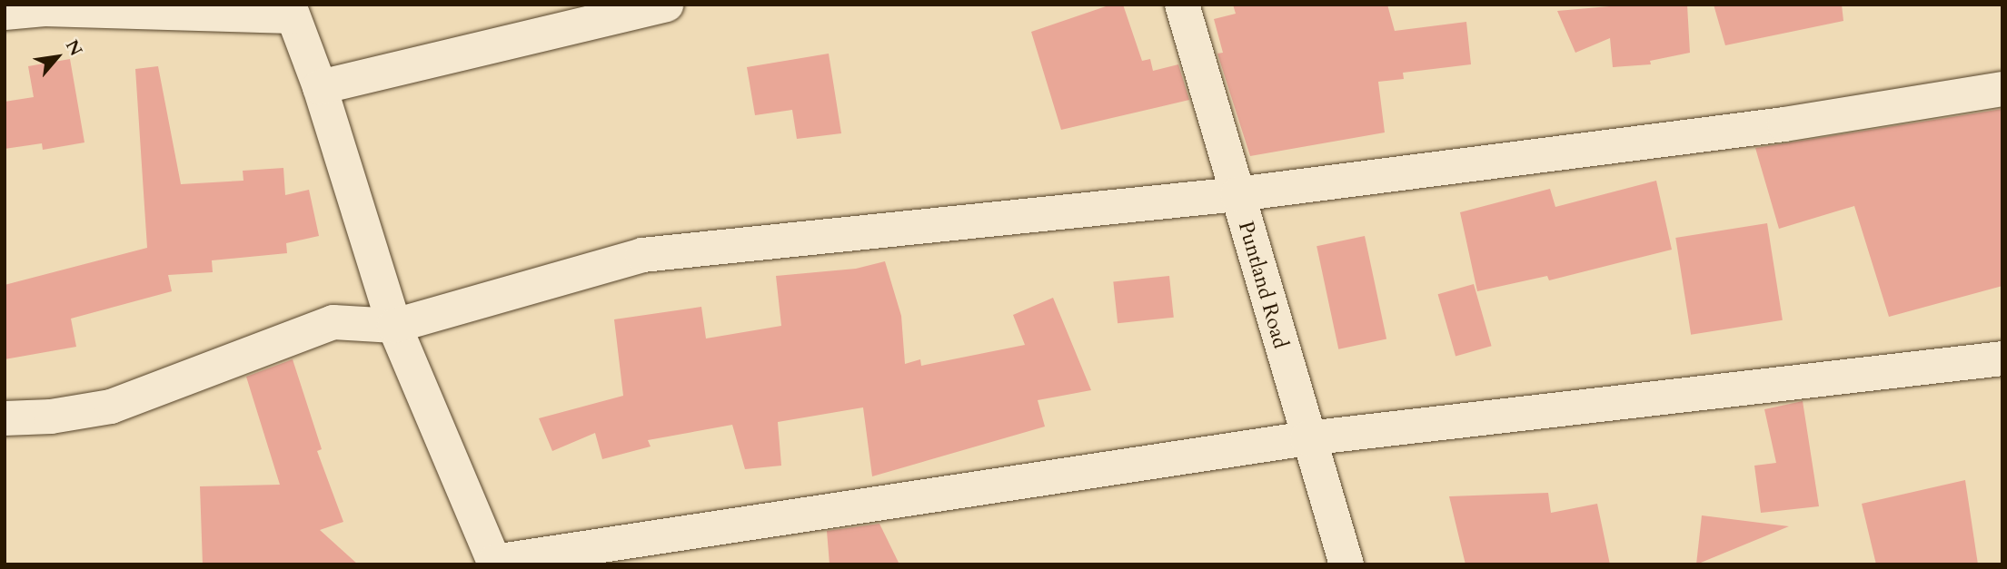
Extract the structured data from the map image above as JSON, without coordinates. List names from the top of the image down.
{
  "streets": {
    "street": ["Puntland Road"]
  },
  "north": "top right"
}
